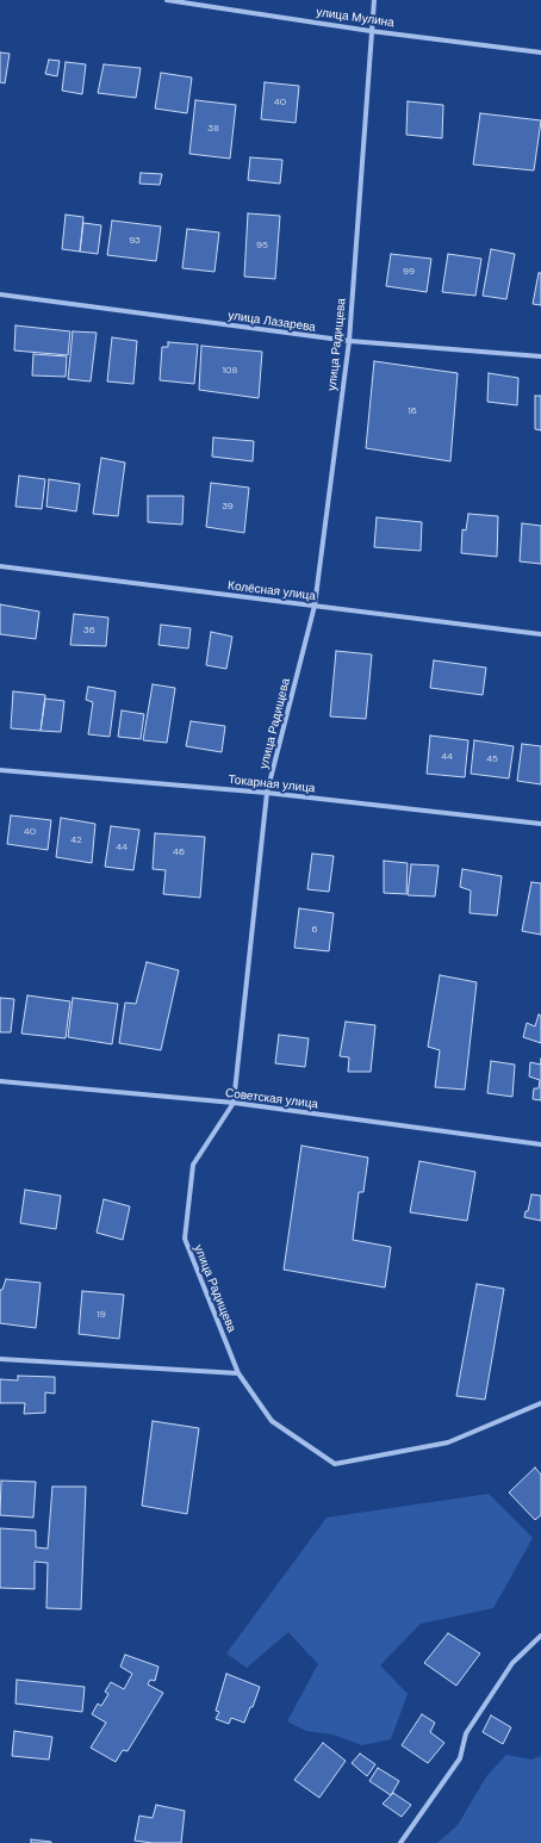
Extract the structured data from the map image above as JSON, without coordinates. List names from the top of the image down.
{
  "streets": {
    "street": [
      "улица Мулина",
      "улица Лазарева",
      "улица Радищева",
      "Колёсная улица",
      "Токарная улица",
      "Советская улица"
    ]
  },
  "crossings": [
    ["улица Мулина", "улица Радищева"],
    ["улица Лазарева", "улица Радищева"],
    ["улица Радищева", "Колёсная улица"],
    ["улица Радищева", "Токарная улица"],
    ["улица Радищева", "Советская улица"]
  ],
  "house_numbers": [
    "40",
    "38",
    "93",
    "95",
    "99",
    "108",
    "16",
    "39",
    "36",
    "44",
    "45",
    "40",
    "42",
    "44",
    "46",
    "6",
    "19"
  ]
}
